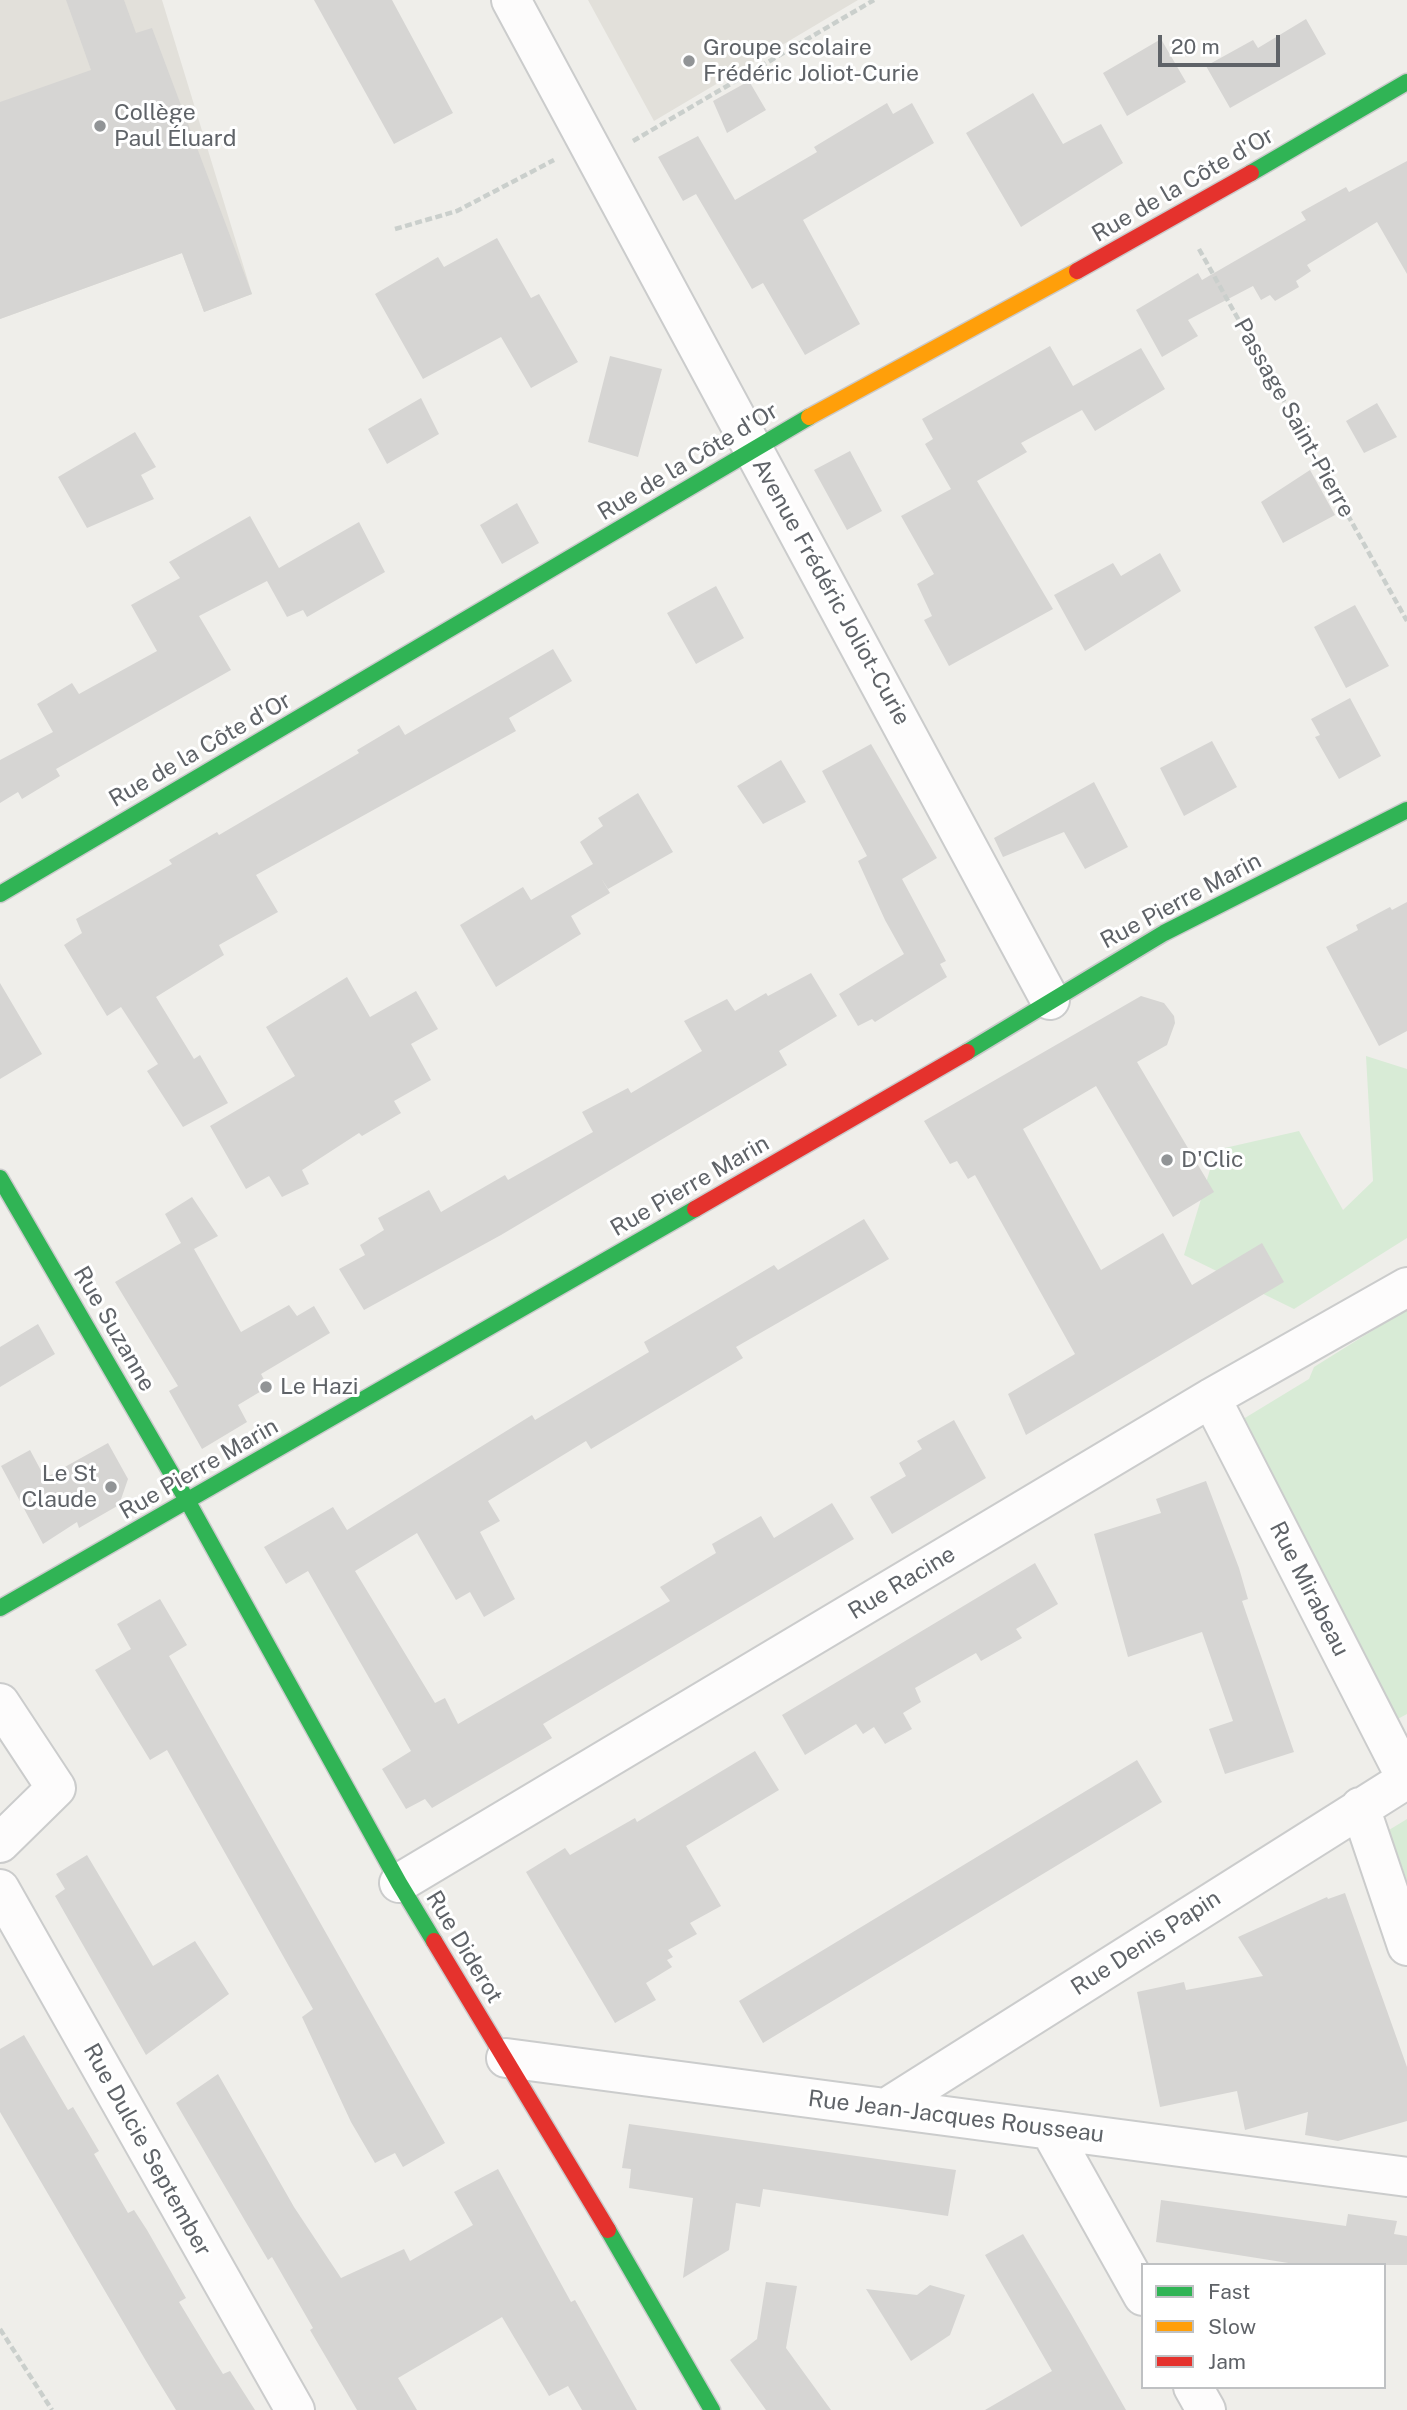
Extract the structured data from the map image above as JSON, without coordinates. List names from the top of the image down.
{
  "streets": {
    "street": [
      "Rue de la Côte d'Or",
      "Avenue Frédéric Joliot-Curie",
      "Rue Pierre Marin",
      "Rue Suzanne",
      "Rue Racine",
      "Rue Mirabeau",
      "Rue Denis Papin",
      "Rue Diderot",
      "Rue Jean-Jacques Rousseau",
      "Rue Dulcie September"
    ],
    "path": ["Passage Saint-Pierre"]
  },
  "crossings": [
    ["Rue de la Côte d'Or", "Passage Saint-Pierre"],
    ["Rue de la Côte d'Or", "Avenue Frédéric Joliot-Curie"],
    ["Avenue Frédéric Joliot-Curie", "Rue Pierre Marin"],
    ["Rue Pierre Marin", "Rue Suzanne"],
    ["Rue Pierre Marin", "Rue Diderot"],
    ["Rue Suzanne", "Rue Diderot"],
    ["Rue Racine", "Rue Mirabeau"],
    ["Rue Racine", "Rue Diderot"],
    ["Rue Mirabeau", "Rue Denis Papin"],
    ["Rue Denis Papin", "Rue Jean-Jacques Rousseau"],
    ["Rue Diderot", "Rue Jean-Jacques Rousseau"]
  ],
  "places": [
    "Groupe scolaire Frédéric Joliot-Curie",
    "Collège Paul Éluard",
    "D'Clic",
    "Le Hazi",
    "Le St Claude"
  ],
  "legend": ["Fast", "Slow", "Jam"],
  "scale_bar": "20 m"
}
